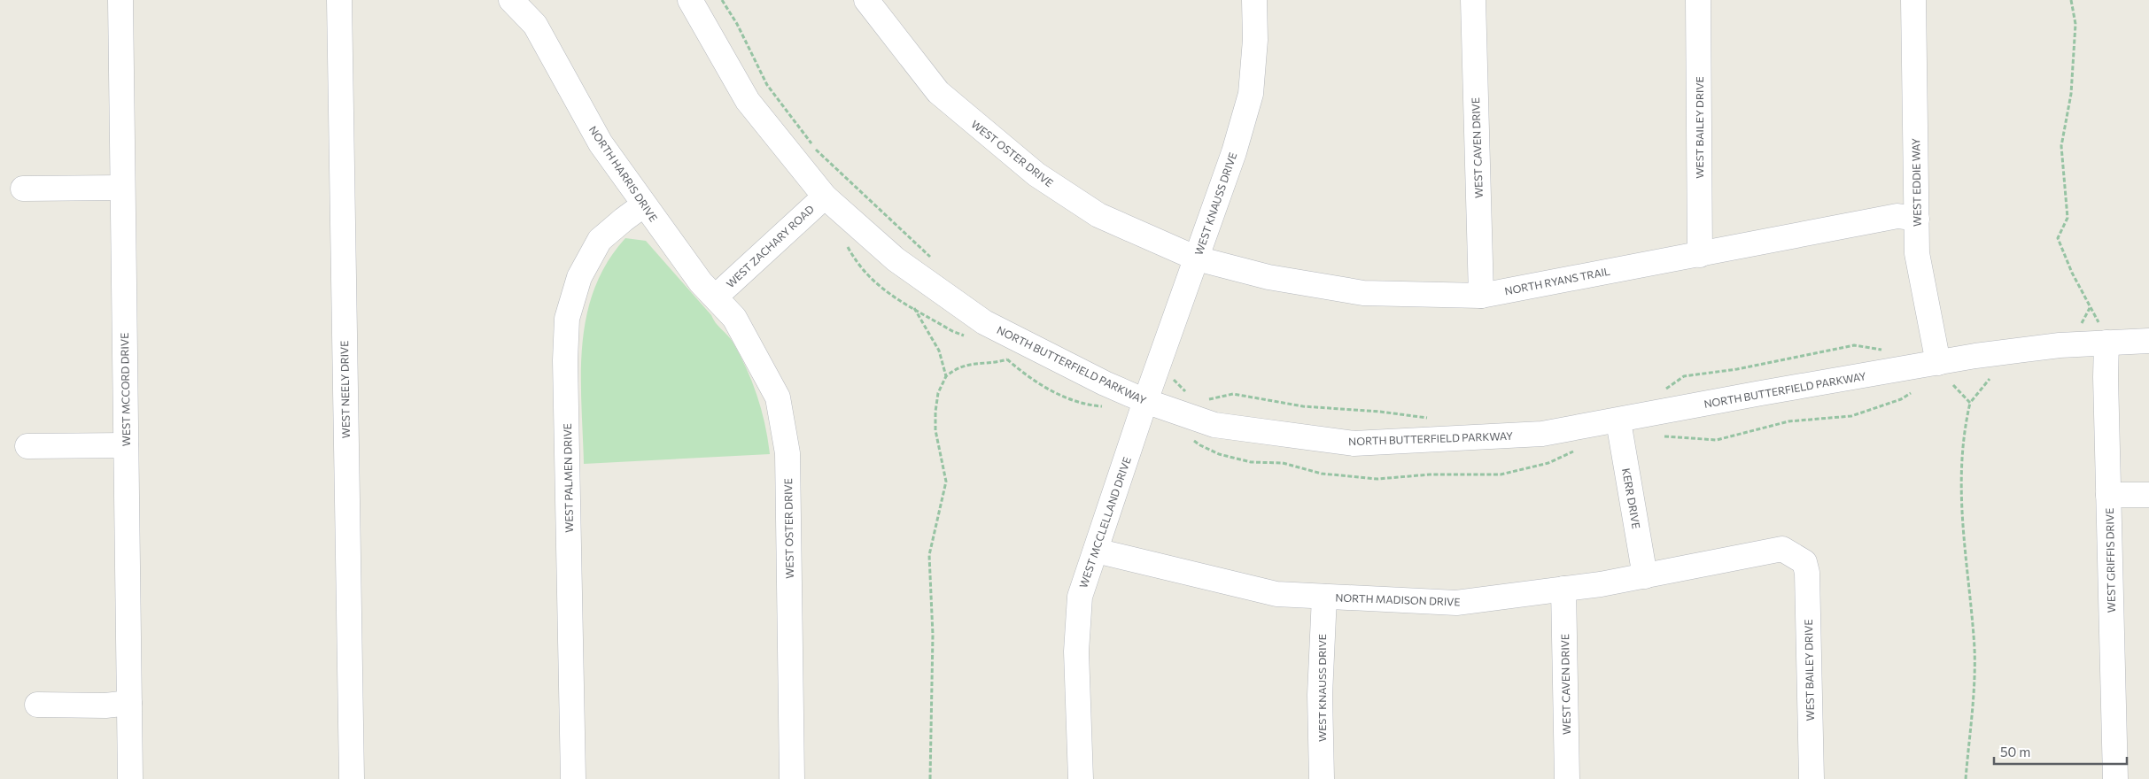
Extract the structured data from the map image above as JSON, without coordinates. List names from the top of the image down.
{
  "streets": {
    "street": [
      "WEST BAILEY DRIVE",
      "WEST CAVEN DRIVE",
      "WEST OSTER DRIVE",
      "NORTH HARRIS DRIVE",
      "WEST EDDIE WAY",
      "WEST KNAUSS DRIVE",
      "WEST ZACHARY ROAD",
      "NORTH RYANS TRAIL",
      "NORTH BUTTERFIELD PARKWAY",
      "WEST MCCORD DRIVE",
      "WEST NEELY DRIVE",
      "WEST PALMEN DRIVE",
      "KERR DRIVE",
      "WEST MCCLELLAND DRIVE",
      "WEST GRIFFIS DRIVE",
      "NORTH MADISON DRIVE"
    ]
  },
  "crossings": [
    ["WEST BAILEY DRIVE", "NORTH RYANS TRAIL"],
    ["WEST BAILEY DRIVE", "NORTH MADISON DRIVE"],
    ["WEST CAVEN DRIVE", "NORTH RYANS TRAIL"],
    ["WEST CAVEN DRIVE", "NORTH MADISON DRIVE"],
    ["WEST OSTER DRIVE", "NORTH HARRIS DRIVE"],
    ["WEST OSTER DRIVE", "WEST KNAUSS DRIVE"],
    ["WEST OSTER DRIVE", "WEST ZACHARY ROAD"],
    ["WEST OSTER DRIVE", "NORTH RYANS TRAIL"],
    ["NORTH HARRIS DRIVE", "WEST ZACHARY ROAD"],
    ["NORTH HARRIS DRIVE", "WEST PALMEN DRIVE"],
    ["WEST EDDIE WAY", "NORTH RYANS TRAIL"],
    ["WEST EDDIE WAY", "NORTH BUTTERFIELD PARKWAY"],
    ["WEST KNAUSS DRIVE", "NORTH RYANS TRAIL"],
    ["WEST KNAUSS DRIVE", "NORTH BUTTERFIELD PARKWAY"],
    ["WEST KNAUSS DRIVE", "WEST MCCLELLAND DRIVE"],
    ["WEST KNAUSS DRIVE", "NORTH MADISON DRIVE"],
    ["WEST ZACHARY ROAD", "NORTH BUTTERFIELD PARKWAY"],
    ["NORTH BUTTERFIELD PARKWAY", "KERR DRIVE"],
    ["NORTH BUTTERFIELD PARKWAY", "WEST MCCLELLAND DRIVE"],
    ["NORTH BUTTERFIELD PARKWAY", "WEST GRIFFIS DRIVE"],
    ["KERR DRIVE", "NORTH MADISON DRIVE"],
    ["WEST MCCLELLAND DRIVE", "NORTH MADISON DRIVE"]
  ],
  "scale_bar": "50 m"
}
